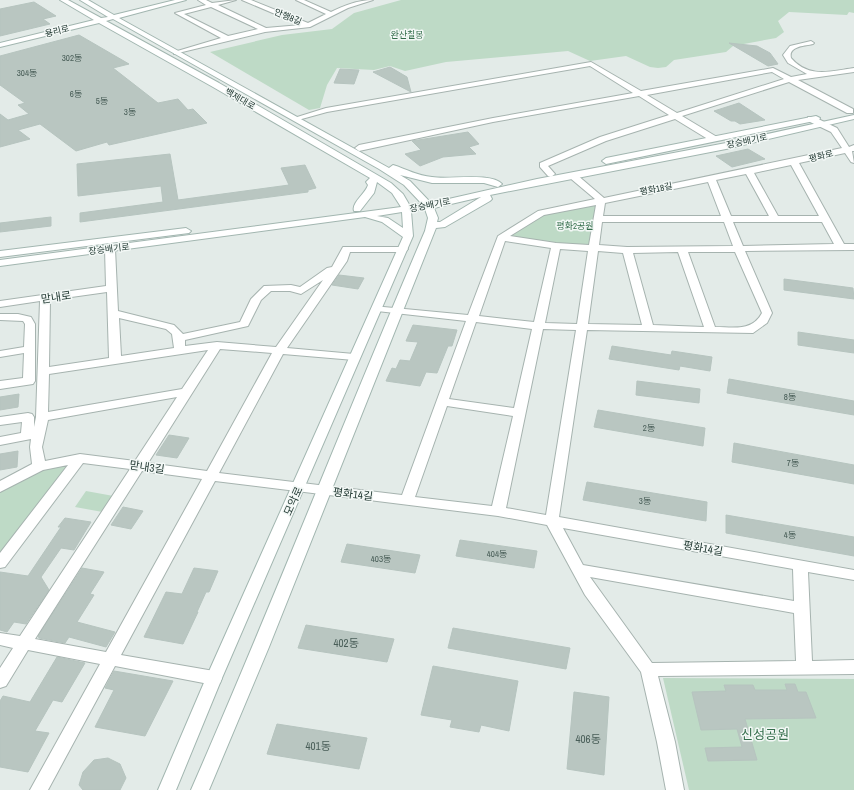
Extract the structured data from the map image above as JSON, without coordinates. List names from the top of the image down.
{
  "streets": {
    "street": [
      "안행8길",
      "용리로",
      "백제대로",
      "장승배기로",
      "평화로",
      "평화18길",
      "맏내로",
      "맏내3길",
      "평화14길",
      "모악로"
    ]
  },
  "crossings": [
    ["안행8길", "백제대로"],
    ["용리로", "백제대로"],
    ["백제대로", "장승배기로"],
    ["백제대로", "모악로"],
    ["장승배기로", "평화로"],
    ["장승배기로", "모악로"],
    ["평화로", "평화18길"],
    ["맏내3길", "평화14길"],
    ["맏내3길", "모악로"],
    ["평화14길", "모악로"]
  ],
  "parks": ["완산칠봉", "평화2공원", "신성공원"],
  "house_numbers": [
    "302동",
    "304동",
    "6동",
    "5동",
    "3동",
    "8동",
    "2동",
    "7동",
    "3동",
    "4동",
    "404동",
    "403동",
    "402동",
    "406동",
    "401동"
  ]
}
